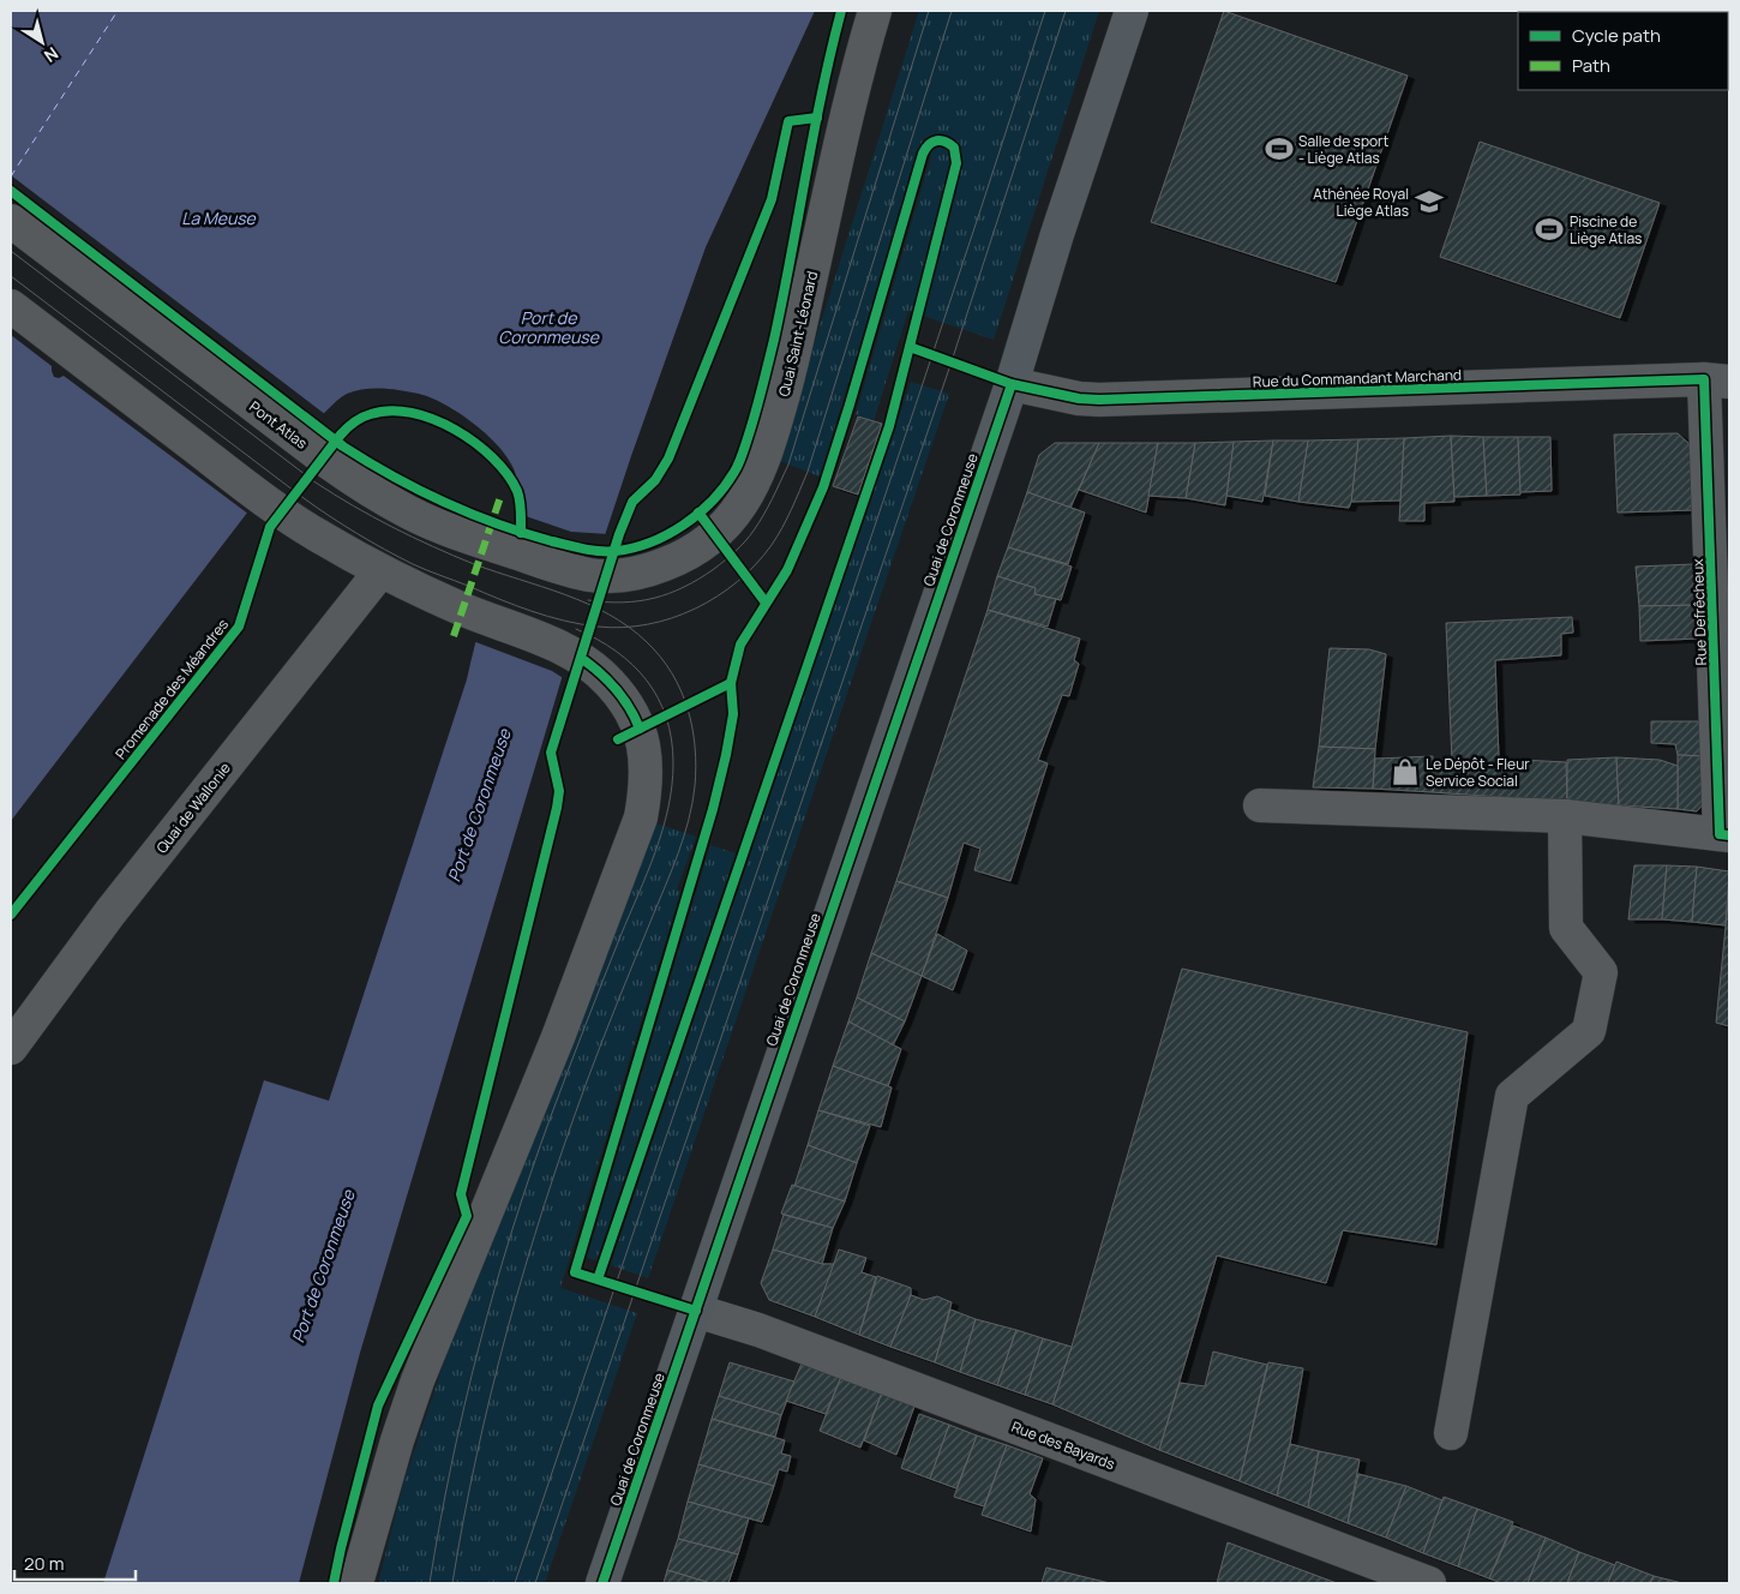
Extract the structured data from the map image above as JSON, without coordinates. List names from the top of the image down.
{
  "streets": {
    "main road": ["Quai de Coronmeuse"],
    "street": [
      "Quai Saint-Léonard",
      "Rue du Commandant Marchand",
      "Pont Atlas",
      "Rue Defrêcheux",
      "Quai de Wallonie",
      "Rue des Bayards"
    ],
    "cycle path": ["Promenade des Méandres"]
  },
  "crossings": [
    ["Quai Saint-Léonard", "Pont Atlas"],
    ["Rue du Commandant Marchand", "Quai de Coronmeuse"],
    ["Rue du Commandant Marchand", "Rue Defrêcheux"],
    ["Quai de Coronmeuse", "Rue des Bayards"]
  ],
  "water": ["La Meuse", "Port de Coronmeuse"],
  "places": {
    "sports": ["Salle de sport - Liège Atlas", "Piscine de Liège Atlas"],
    "school or university": ["Athénée Royal Liège Atlas"],
    "shop": ["Le Dépôt - Fleur Service Social"]
  },
  "legend": ["Cycle path", "Path"],
  "scale_bar": "20 m",
  "north": "bottom right"
}
